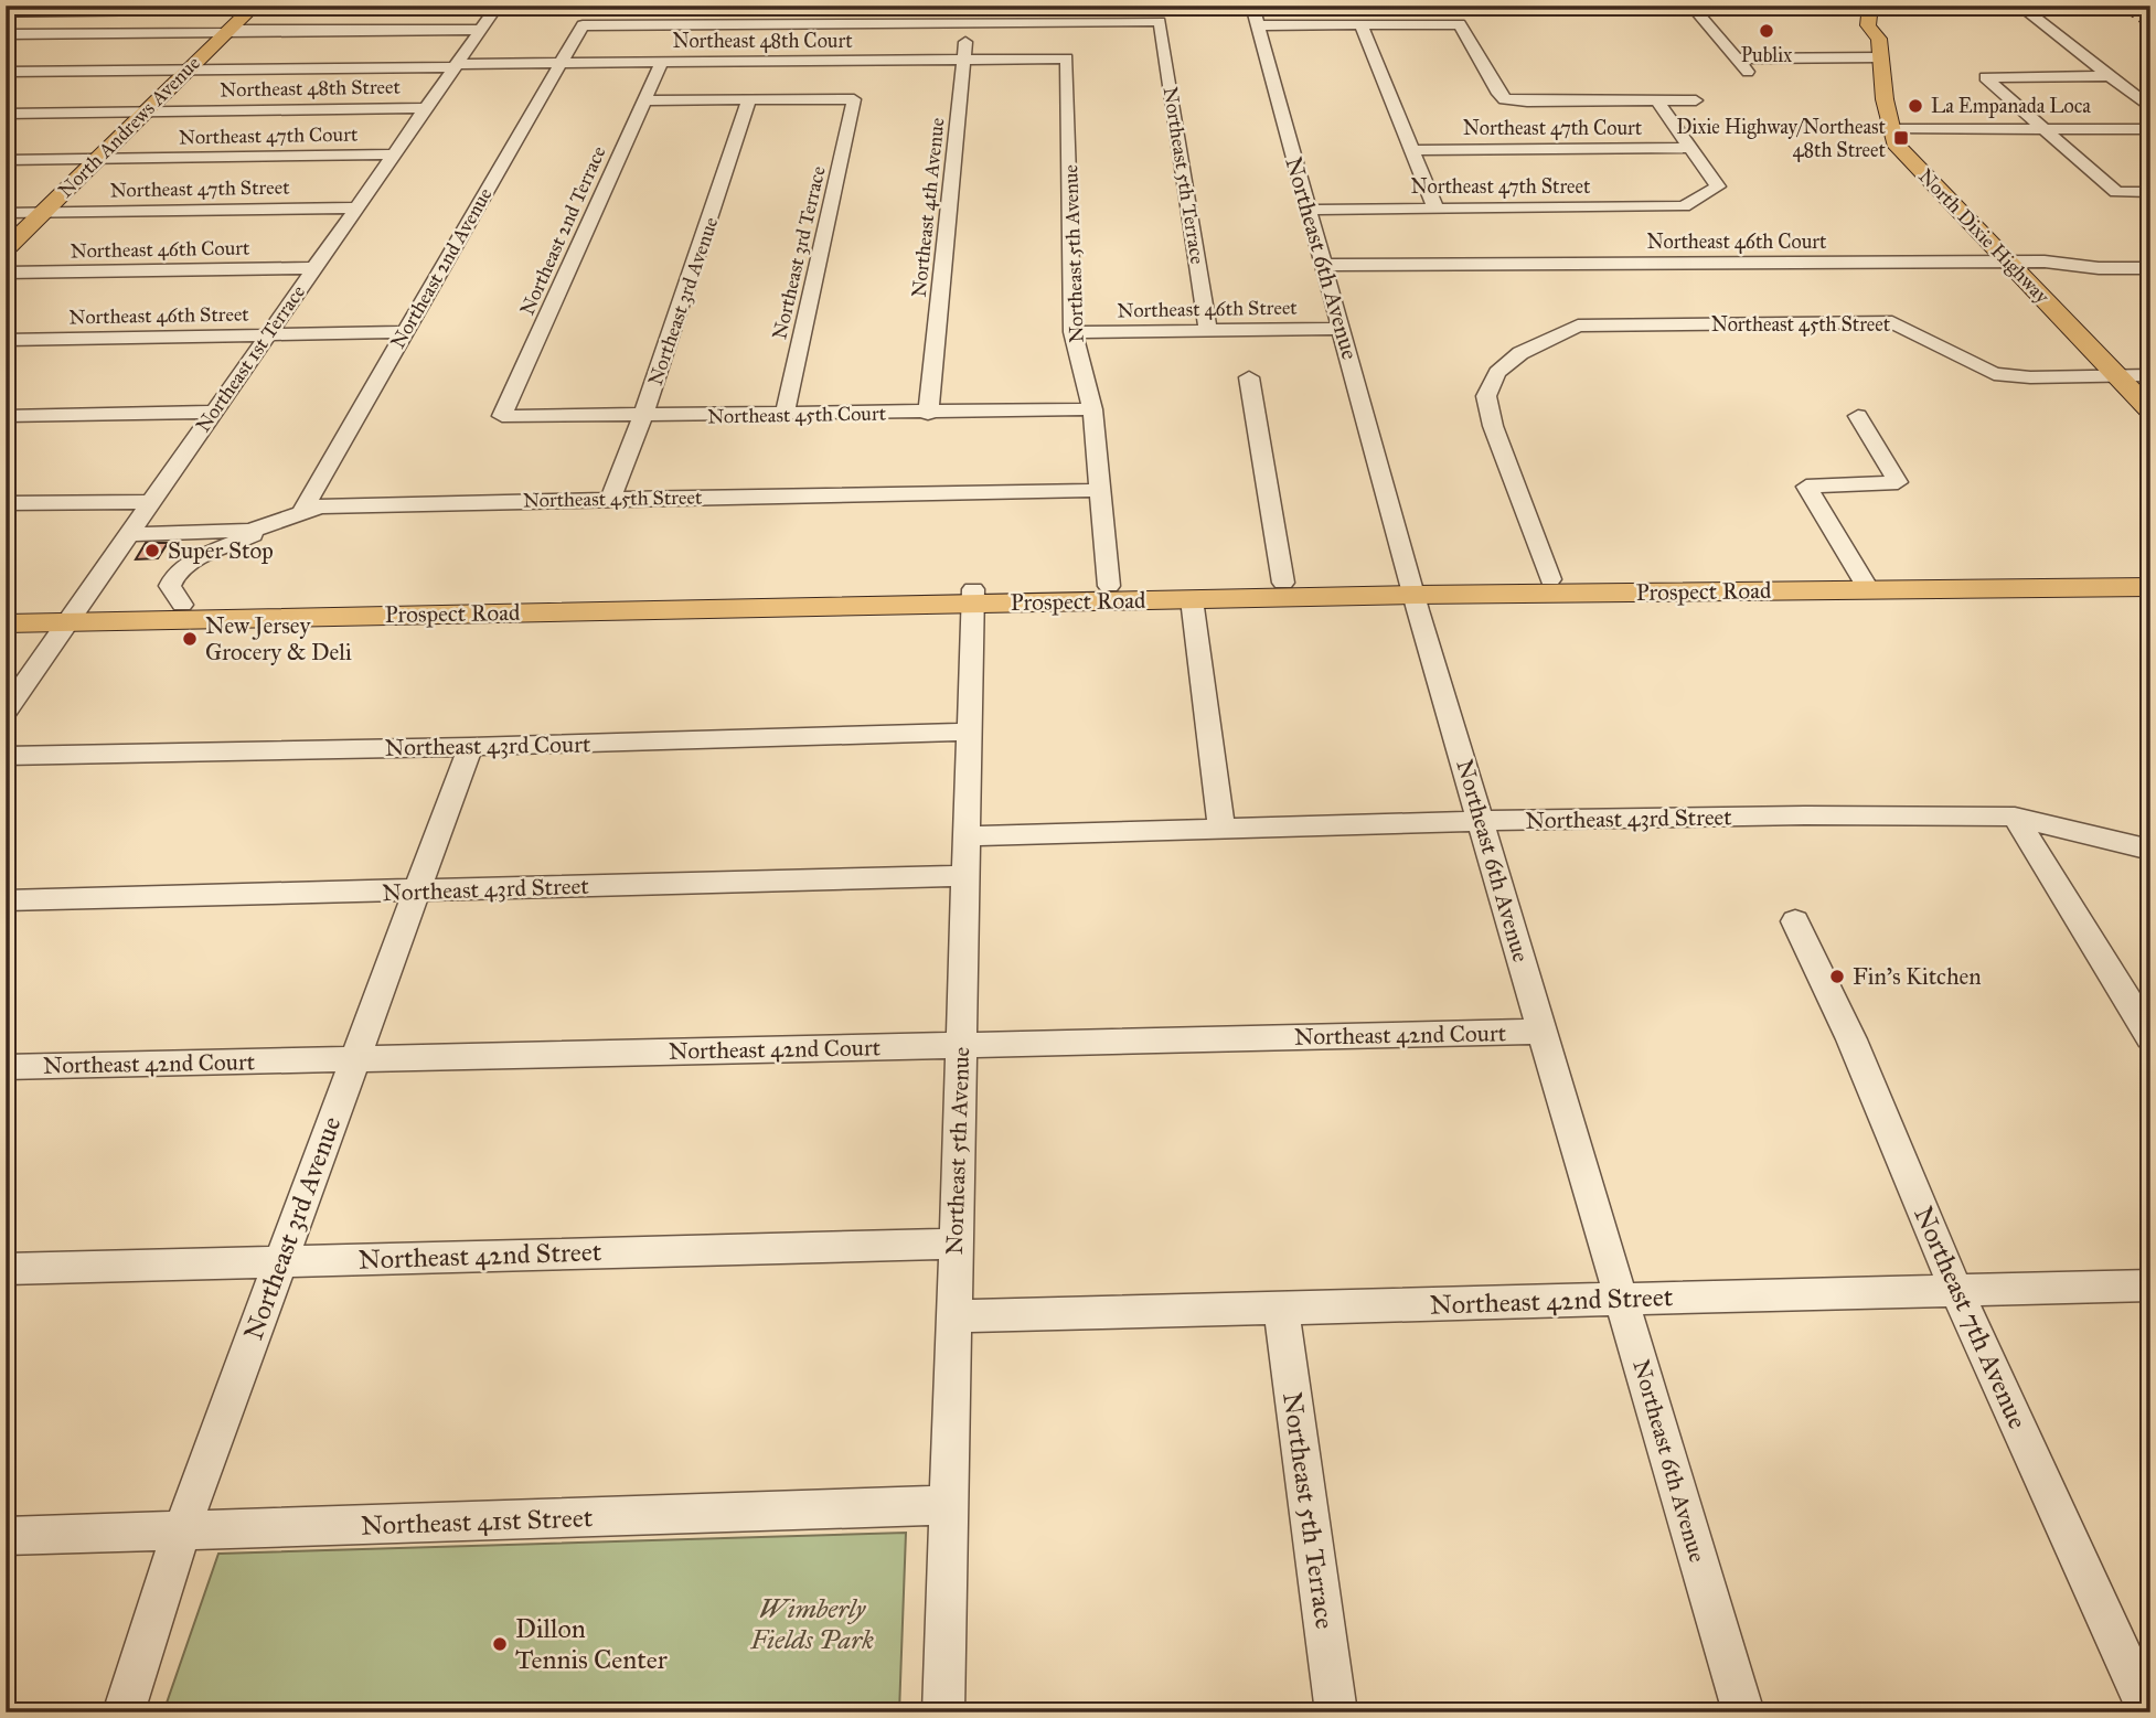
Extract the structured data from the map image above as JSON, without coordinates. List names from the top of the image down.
{
  "streets": {
    "main road": ["North Andrews Avenue", "North Dixie Highway", "Prospect Road"],
    "street": [
      "Northeast 48th Court",
      "Northeast 48th Street",
      "Northeast 47th Court",
      "Northeast 5th Terrace",
      "Northeast 47th Street",
      "Northeast 4th Avenue",
      "Northeast 2nd Terrace",
      "Northeast 46th Court",
      "Northeast 3rd Terrace",
      "Northeast 5th Avenue",
      "Northeast 6th Avenue",
      "Northeast 2nd Avenue",
      "Northeast 3rd Avenue",
      "Northeast 46th Street",
      "Northeast 45th Street",
      "Northeast 1st Terrace",
      "Northeast 45th Court",
      "Northeast 43rd Court",
      "Northeast 43rd Street",
      "Northeast 42nd Court",
      "Northeast 42nd Street",
      "Northeast 7th Avenue",
      "Northeast 41st Street"
    ]
  },
  "crossings": [
    ["Northeast 48th Court", "North Andrews Avenue"],
    ["Northeast 48th Court", "Northeast 4th Avenue"],
    ["Northeast 48th Court", "Northeast 2nd Terrace"],
    ["Northeast 48th Court", "Northeast 5th Avenue"],
    ["Northeast 48th Court", "Northeast 2nd Avenue"],
    ["Northeast 48th Court", "Northeast 1st Terrace"],
    ["Northeast 48th Street", "North Andrews Avenue"],
    ["Northeast 48th Street", "Northeast 1st Terrace"],
    ["North Andrews Avenue", "Northeast 47th Court"],
    ["North Andrews Avenue", "Northeast 47th Street"],
    ["Northeast 47th Court", "Northeast 47th Street"],
    ["Northeast 47th Court", "Northeast 1st Terrace"],
    ["Northeast 5th Terrace", "Northeast 4th Avenue"],
    ["Northeast 5th Terrace", "Northeast 2nd Avenue"],
    ["Northeast 5th Terrace", "Northeast 46th Street"],
    ["Northeast 5th Terrace", "Northeast 42nd Street"],
    ["Northeast 47th Street", "Northeast 6th Avenue"],
    ["Northeast 47th Street", "Northeast 1st Terrace"],
    ["Northeast 4th Avenue", "Northeast 2nd Avenue"],
    ["Northeast 4th Avenue", "Northeast 45th Court"],
    ["Northeast 2nd Terrace", "Northeast 45th Court"],
    ["North Dixie Highway", "Northeast 46th Court"],
    ["North Dixie Highway", "Northeast 45th Street"],
    ["Northeast 46th Court", "Northeast 6th Avenue"],
    ["Northeast 46th Court", "Northeast 1st Terrace"],
    ["Northeast 3rd Terrace", "Northeast 3rd Avenue"],
    ["Northeast 3rd Terrace", "Northeast 45th Court"],
    ["Northeast 5th Avenue", "Northeast 46th Street"],
    ["Northeast 5th Avenue", "Northeast 45th Street"],
    ["Northeast 5th Avenue", "Northeast 45th Court"],
    ["Northeast 5th Avenue", "Prospect Road"],
    ["Northeast 5th Avenue", "Northeast 43rd Court"],
    ["Northeast 5th Avenue", "Northeast 43rd Street"],
    ["Northeast 5th Avenue", "Northeast 42nd Court"],
    ["Northeast 5th Avenue", "Northeast 42nd Street"],
    ["Northeast 5th Avenue", "Northeast 41st Street"],
    ["Northeast 6th Avenue", "Northeast 46th Street"],
    ["Northeast 6th Avenue", "Prospect Road"],
    ["Northeast 6th Avenue", "Northeast 43rd Street"],
    ["Northeast 6th Avenue", "Northeast 42nd Court"],
    ["Northeast 6th Avenue", "Northeast 42nd Street"],
    ["Northeast 2nd Avenue", "Northeast 46th Street"],
    ["Northeast 2nd Avenue", "Northeast 45th Street"],
    ["Northeast 3rd Avenue", "Northeast 45th Street"],
    ["Northeast 3rd Avenue", "Northeast 45th Court"],
    ["Northeast 3rd Avenue", "Northeast 43rd Court"],
    ["Northeast 3rd Avenue", "Northeast 43rd Street"],
    ["Northeast 3rd Avenue", "Northeast 42nd Court"],
    ["Northeast 3rd Avenue", "Northeast 42nd Street"],
    ["Northeast 3rd Avenue", "Northeast 41st Street"],
    ["Northeast 46th Street", "Northeast 1st Terrace"],
    ["Northeast 45th Street", "Northeast 1st Terrace"],
    ["Northeast 45th Street", "Prospect Road"],
    ["Northeast 1st Terrace", "Prospect Road"],
    ["Northeast 42nd Street", "Northeast 7th Avenue"]
  ],
  "parks": ["Wimberly Fields Park"],
  "places": {
    "other": [
      "Publix",
      "La Empanada Loca",
      "Super Stop",
      "New Jersey Grocery & Deli",
      "Fin's Kitchen",
      "Dillon Tennis Center"
    ],
    "transit": ["Dixie Highway/Northeast 48th Street"]
  }
}
